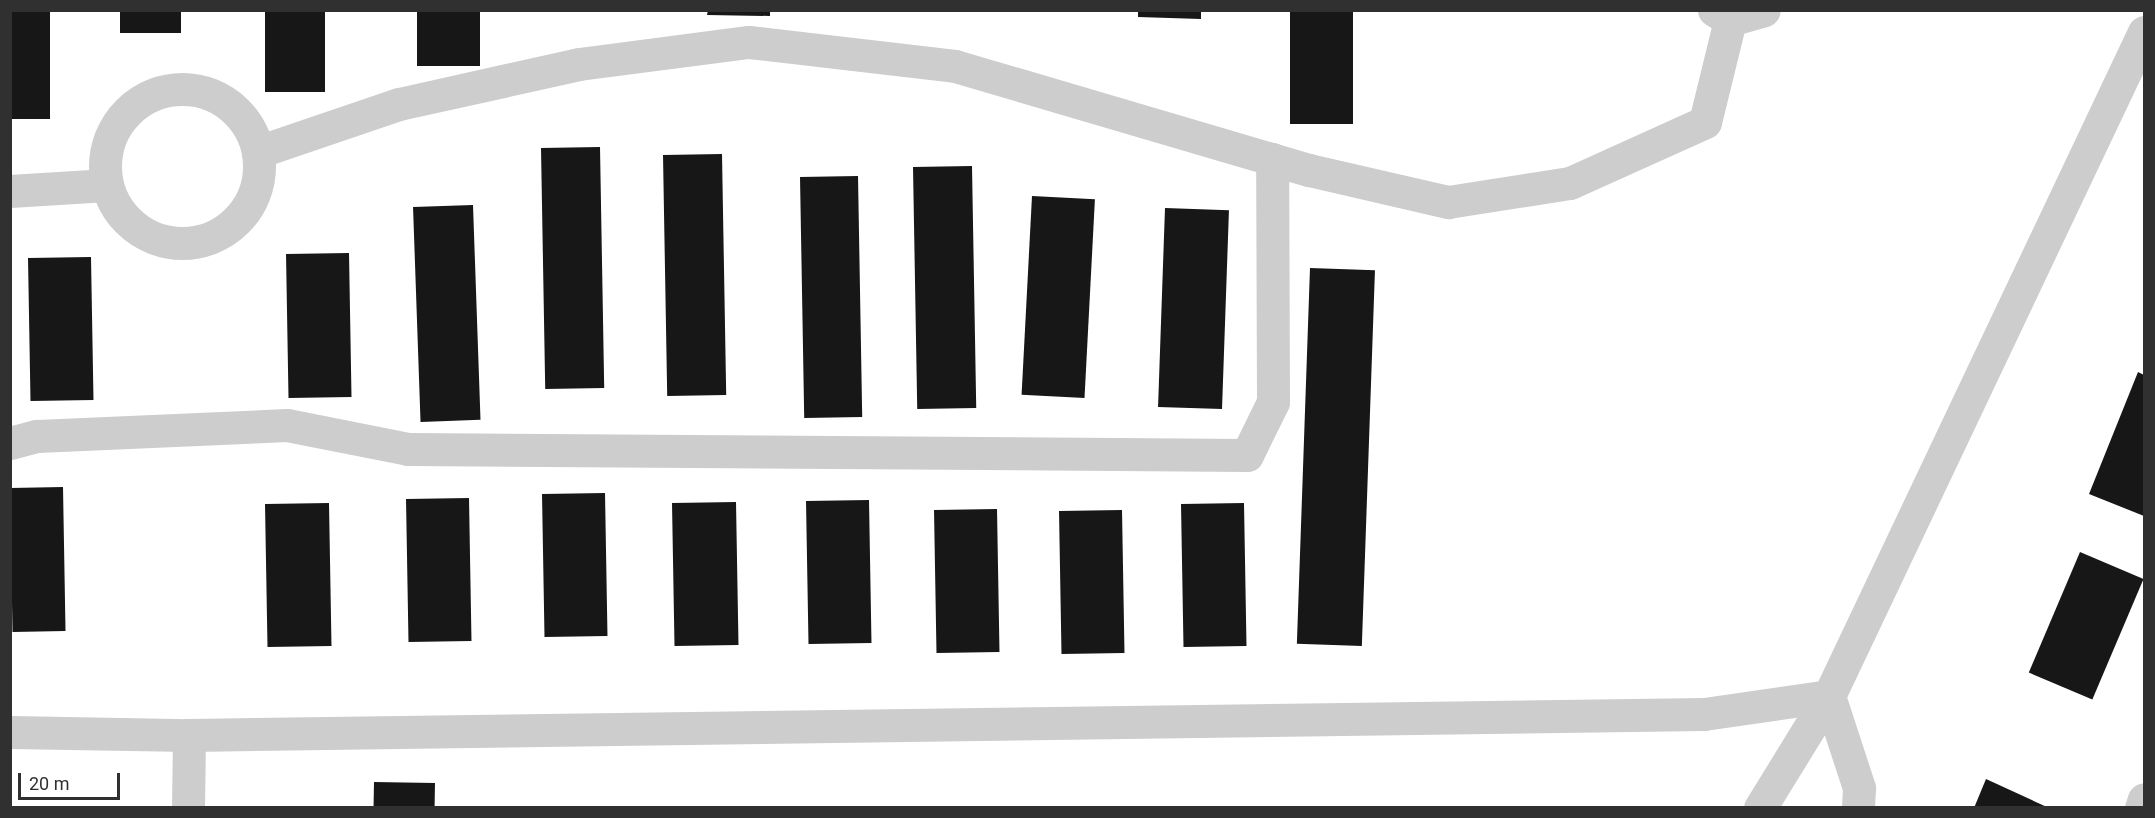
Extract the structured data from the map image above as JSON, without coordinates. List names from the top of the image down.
{
  "scale_bar": "20 m"
}
